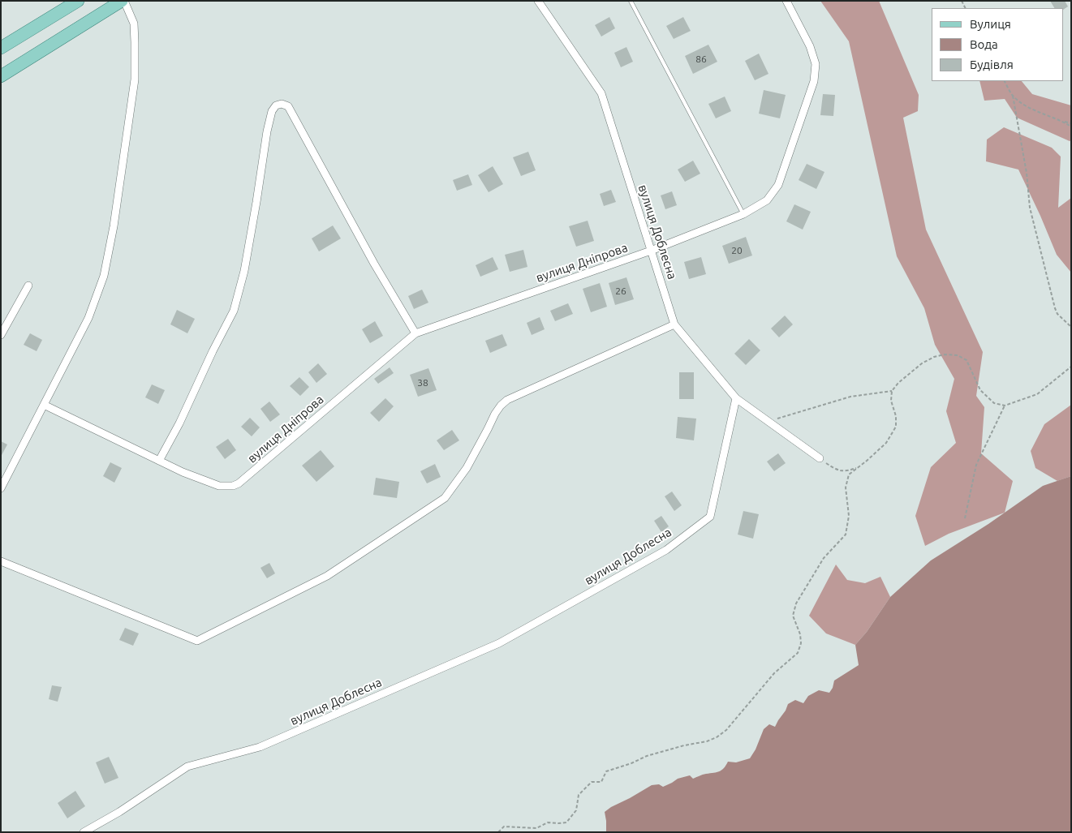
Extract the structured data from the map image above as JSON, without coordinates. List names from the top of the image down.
{
  "streets": {
    "street": ["вулиця Доблесна", "вулиця Дніпрова"]
  },
  "crossings": [
    ["вулиця Доблесна", "вулиця Дніпрова"]
  ],
  "house_numbers": [
    "86",
    "20",
    "26",
    "38"
  ],
  "legend": ["Вулиця", "Вода", "Будівля"]
}
